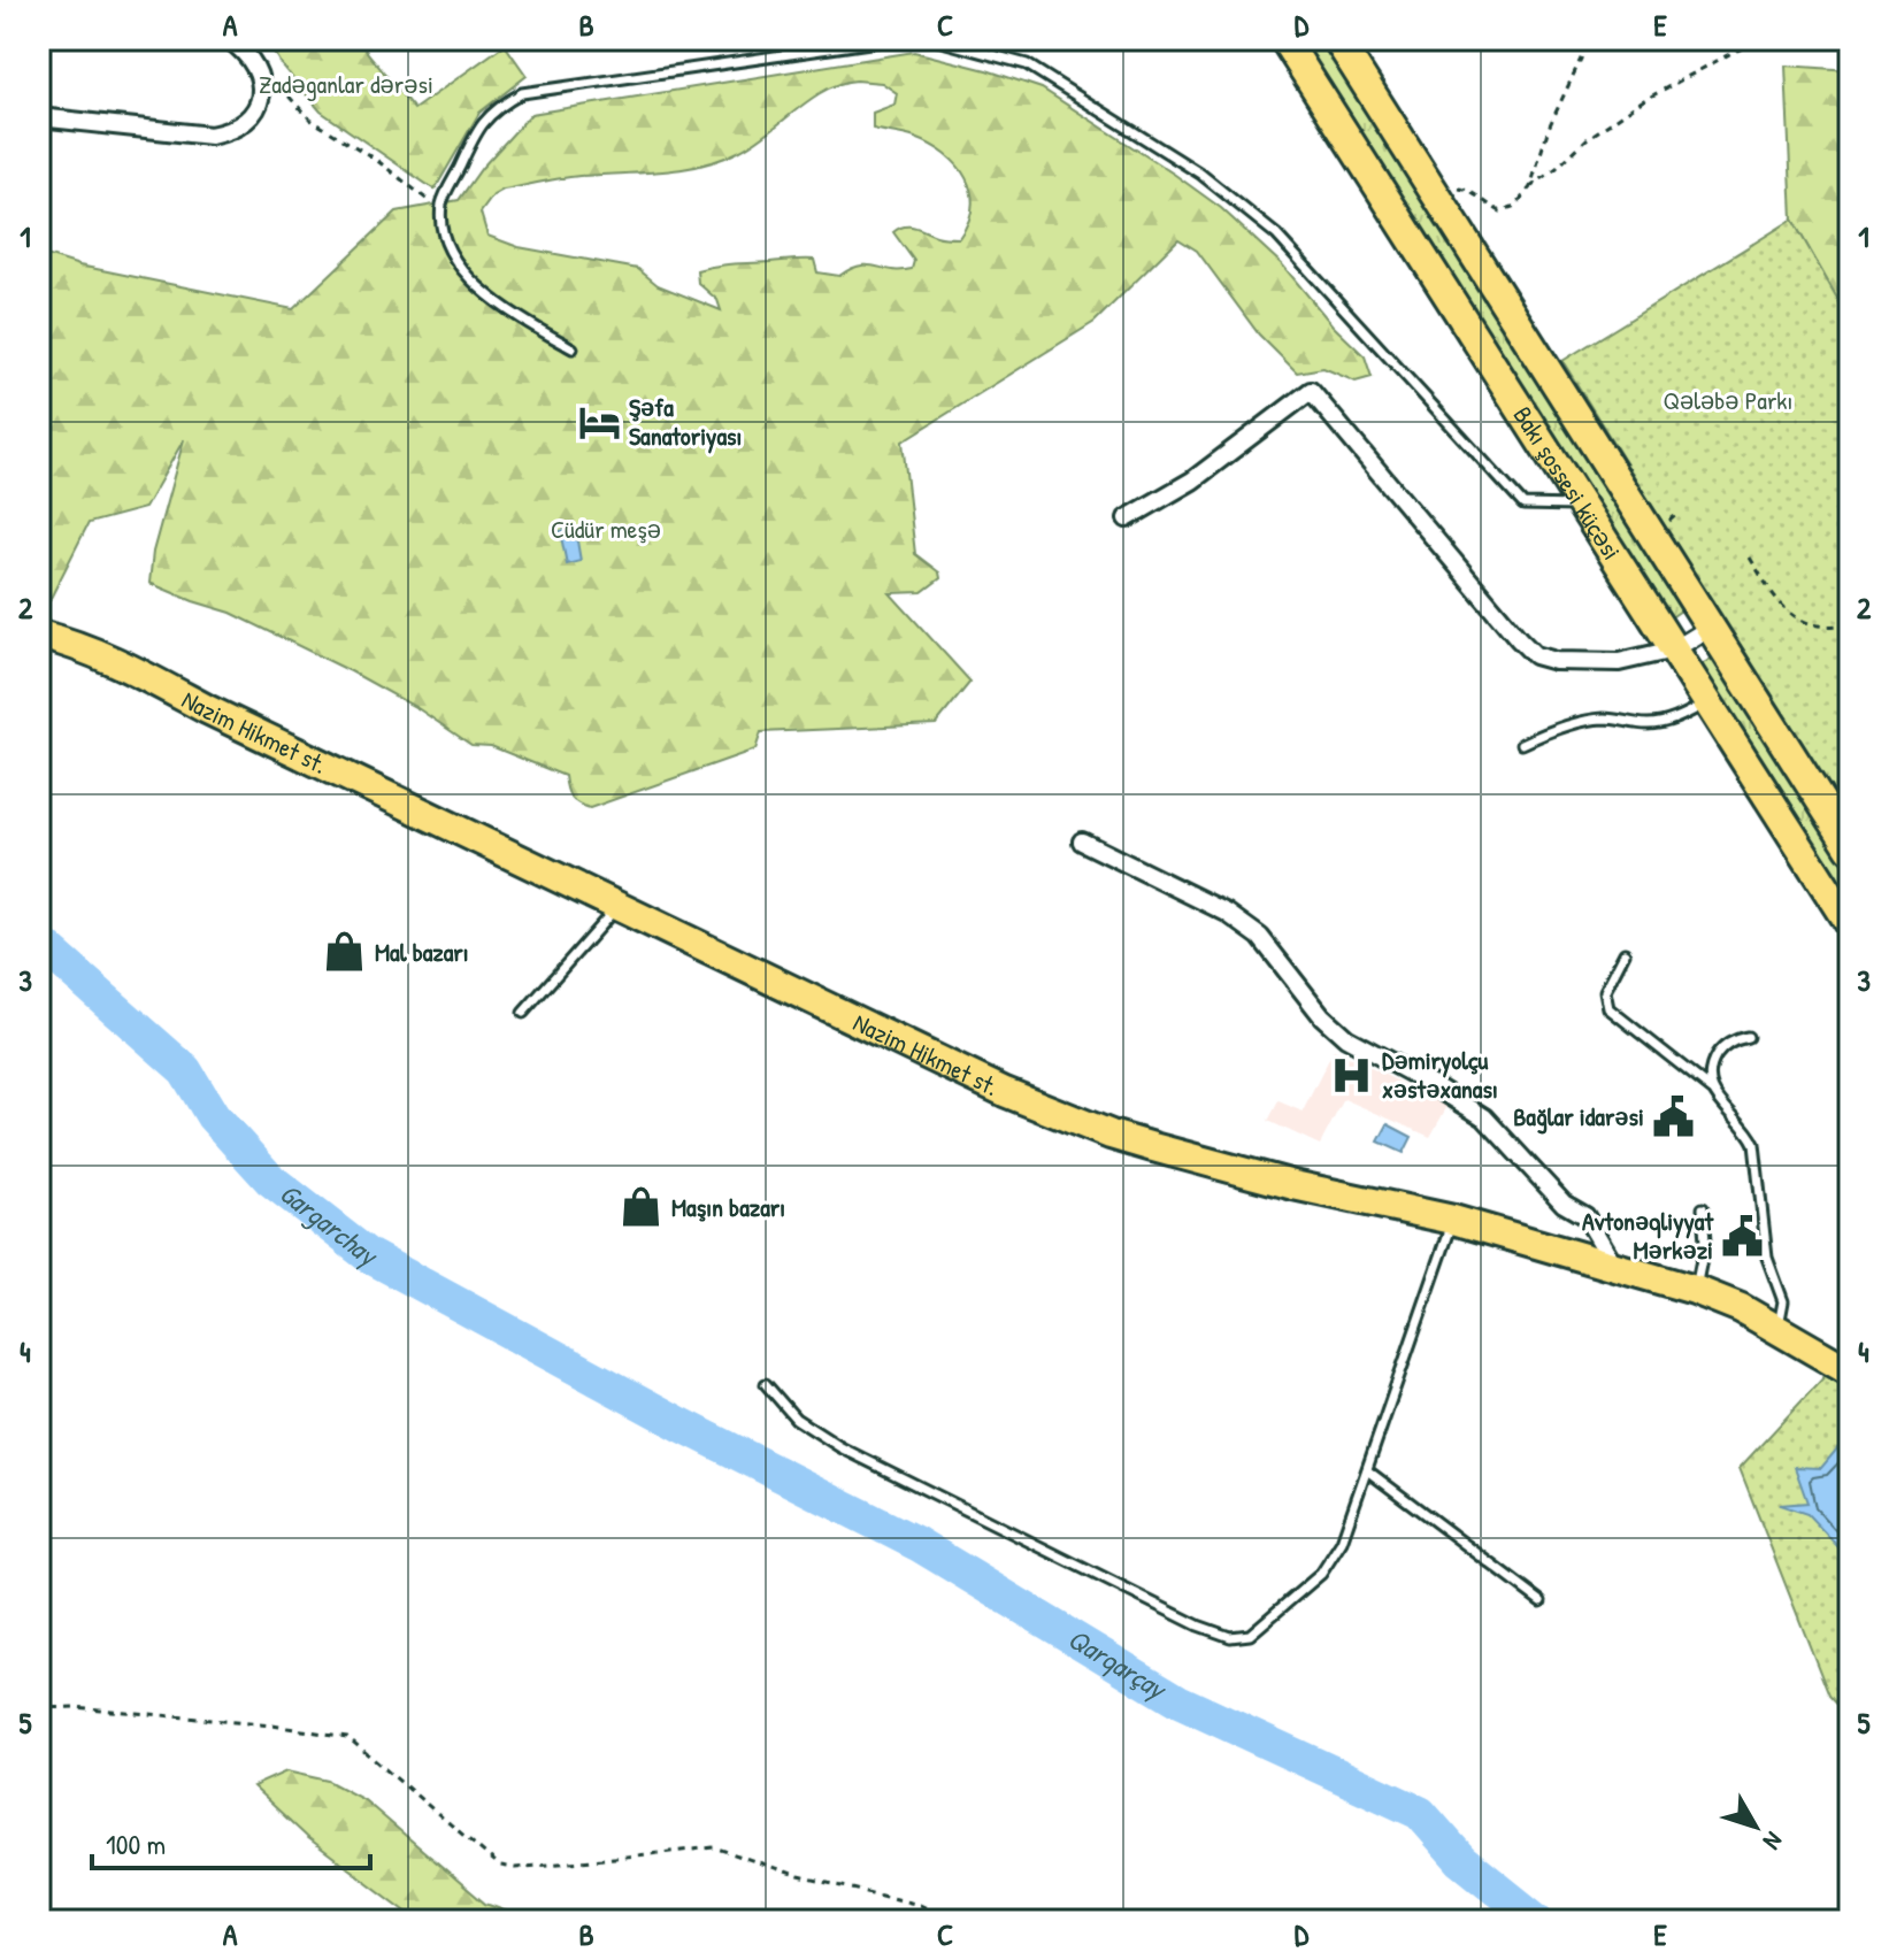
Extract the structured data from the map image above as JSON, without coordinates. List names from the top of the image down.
{
  "streets": {
    "main road": ["Bakı şossesi küçəsi", "Nazim Hikmet st."]
  },
  "water": ["Gargarchay", "Qarqarçay"],
  "parks": ["Zadəganlar dərəsi", "Qələbə Parkı", "Cüdür meşə"],
  "places": {
    "hotel": ["Şəfa Sanatoriyası"],
    "shop": ["Mal bazarı", "Maşın bazarı"],
    "hospital": ["Dəmiryolçu xəstəxanası"],
    "public building": ["Bağlar idarəsi", "Avtonəqliyyat Mərkəzi"]
  },
  "scale_bar": "100 m",
  "north": "bottom right",
  "grid": {
    "columns": [
      "A",
      "B",
      "C",
      "D",
      "E"
    ],
    "rows": [
      "1",
      "2",
      "3",
      "4",
      "5"
    ]
  }
}
